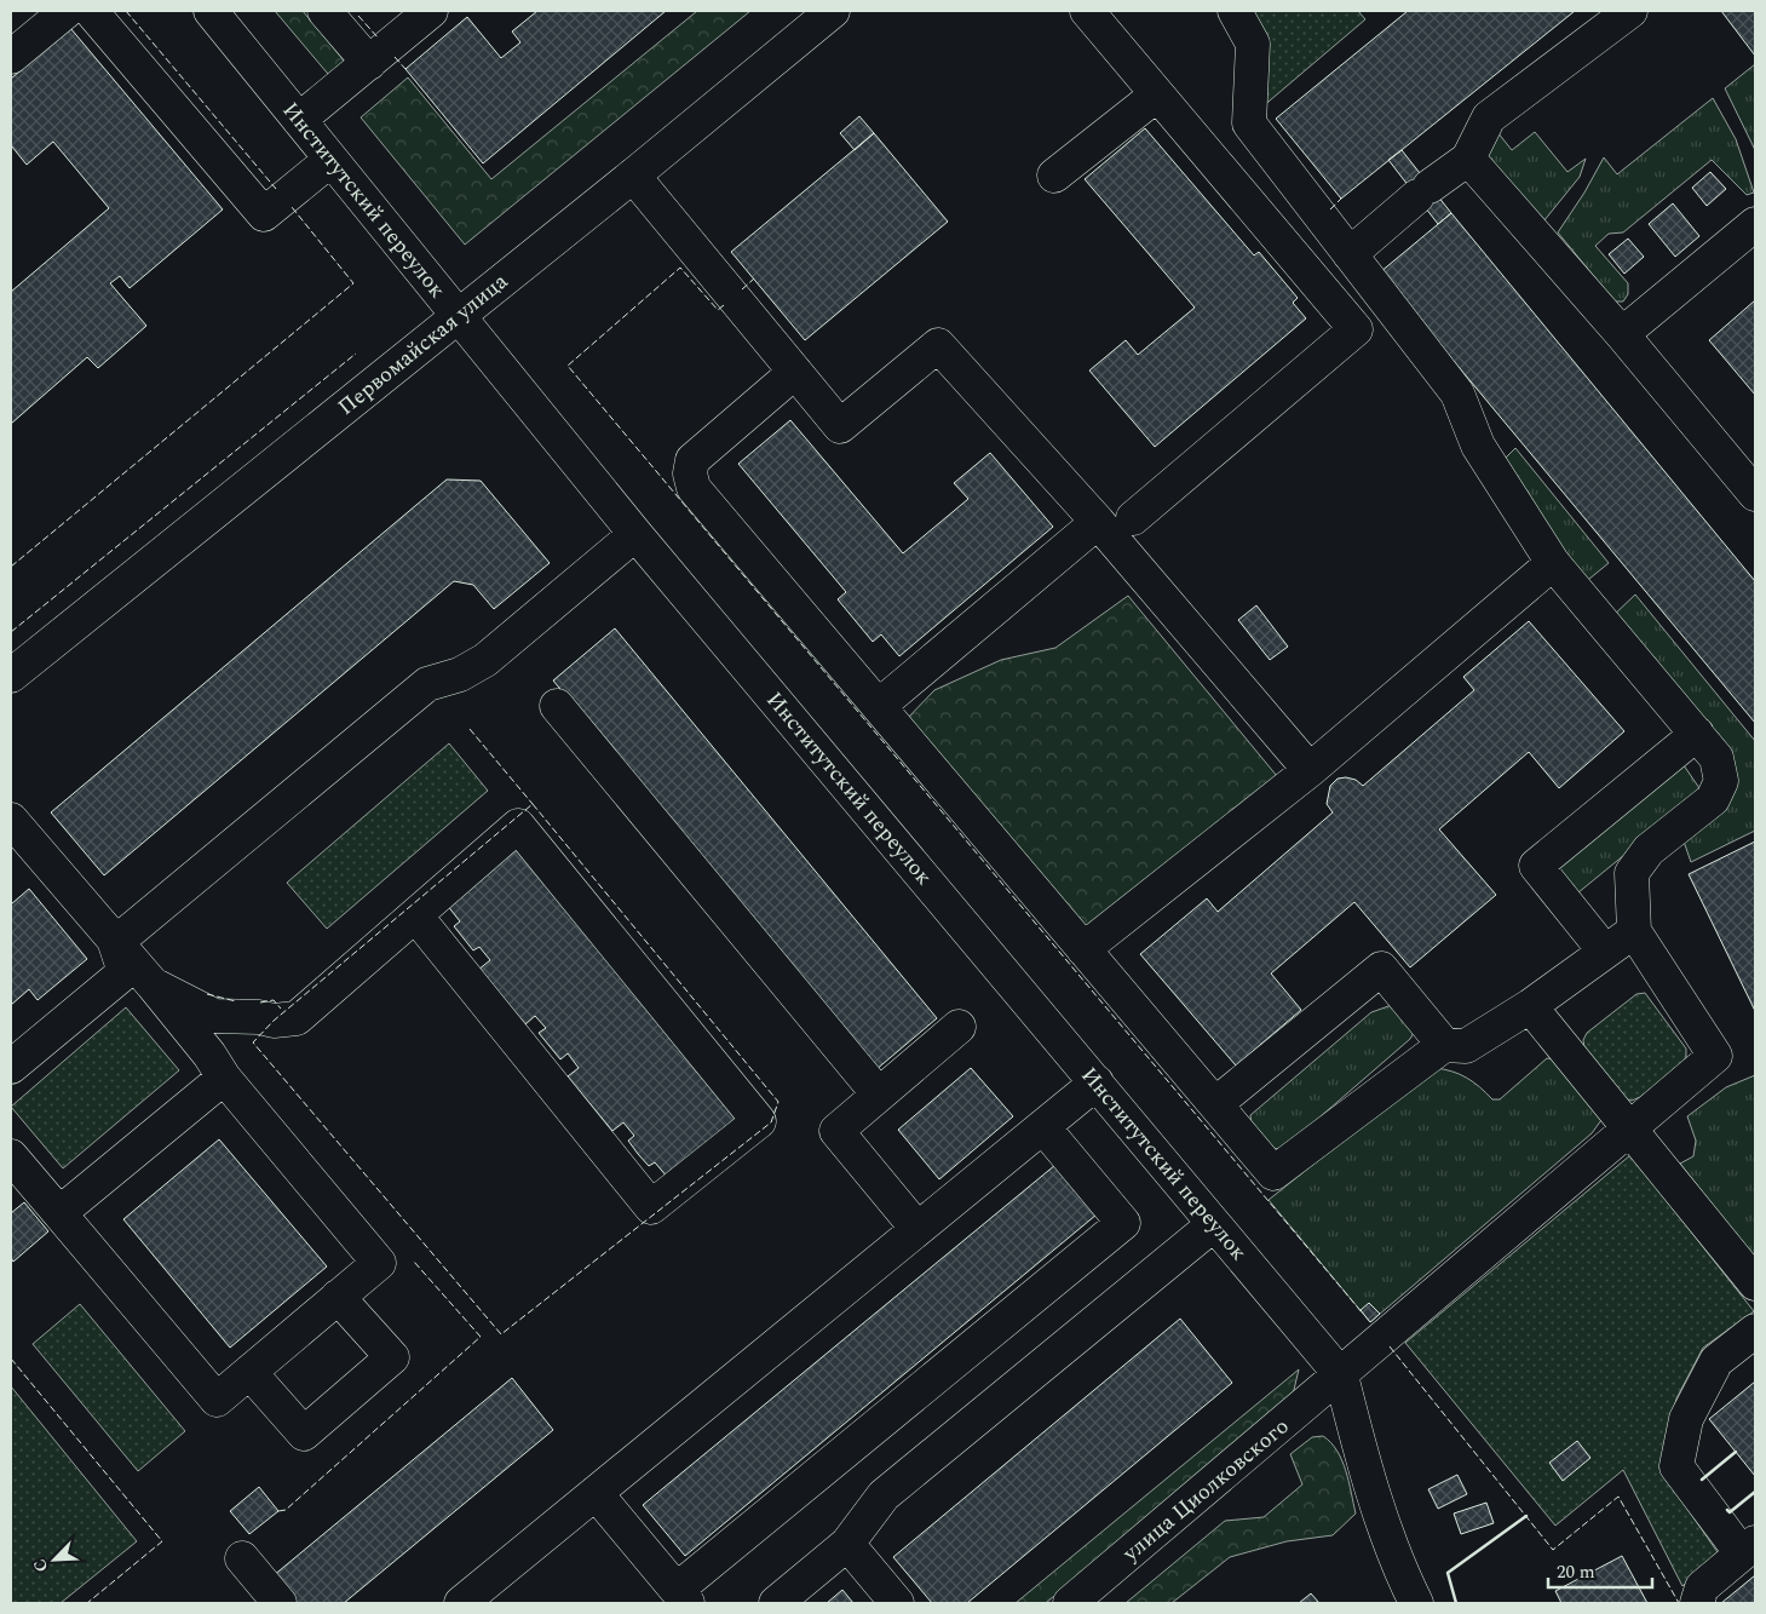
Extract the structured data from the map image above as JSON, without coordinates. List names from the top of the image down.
{
  "streets": {
    "street": ["Институтский переулок", "Первомайская улица", "улица Циолковского"]
  },
  "crossings": [
    ["Институтский переулок", "Первомайская улица"],
    ["Институтский переулок", "улица Циолковского"]
  ],
  "scale_bar": "20 m",
  "north": "bottom left"
}
